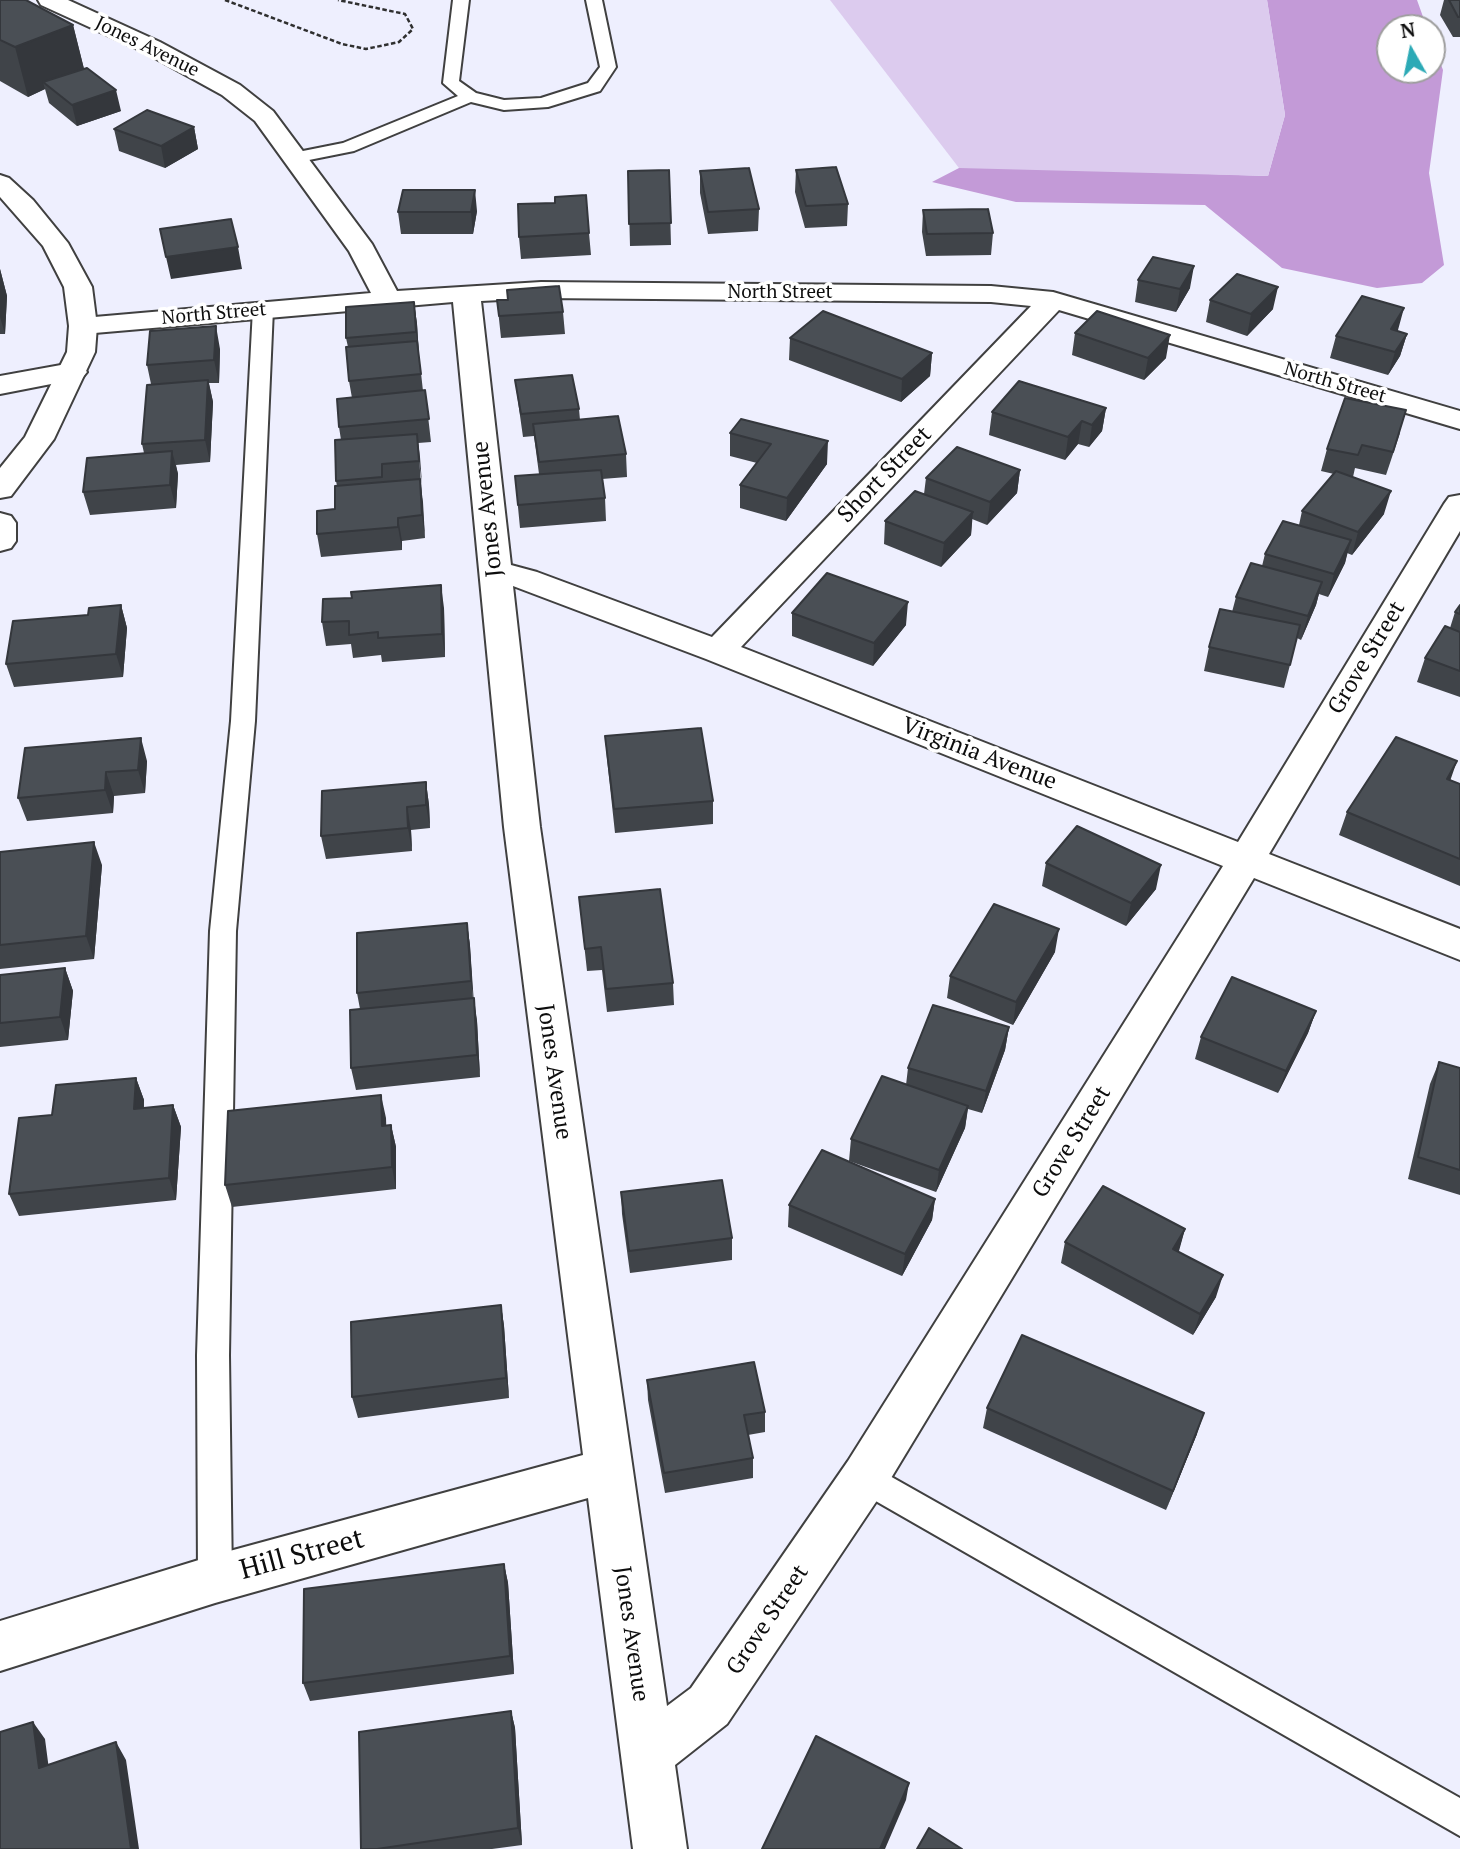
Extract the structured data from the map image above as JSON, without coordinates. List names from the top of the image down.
{
  "streets": {
    "street": [
      "Jones Avenue",
      "North Street",
      "Short Street",
      "Grove Street",
      "Virginia Avenue",
      "Hill Street"
    ]
  },
  "crossings": [
    ["Jones Avenue", "North Street"],
    ["Jones Avenue", "Grove Street"],
    ["Jones Avenue", "Virginia Avenue"],
    ["Jones Avenue", "Hill Street"],
    ["North Street", "Short Street"],
    ["Short Street", "Virginia Avenue"],
    ["Grove Street", "Virginia Avenue"]
  ],
  "north": "top"
}
